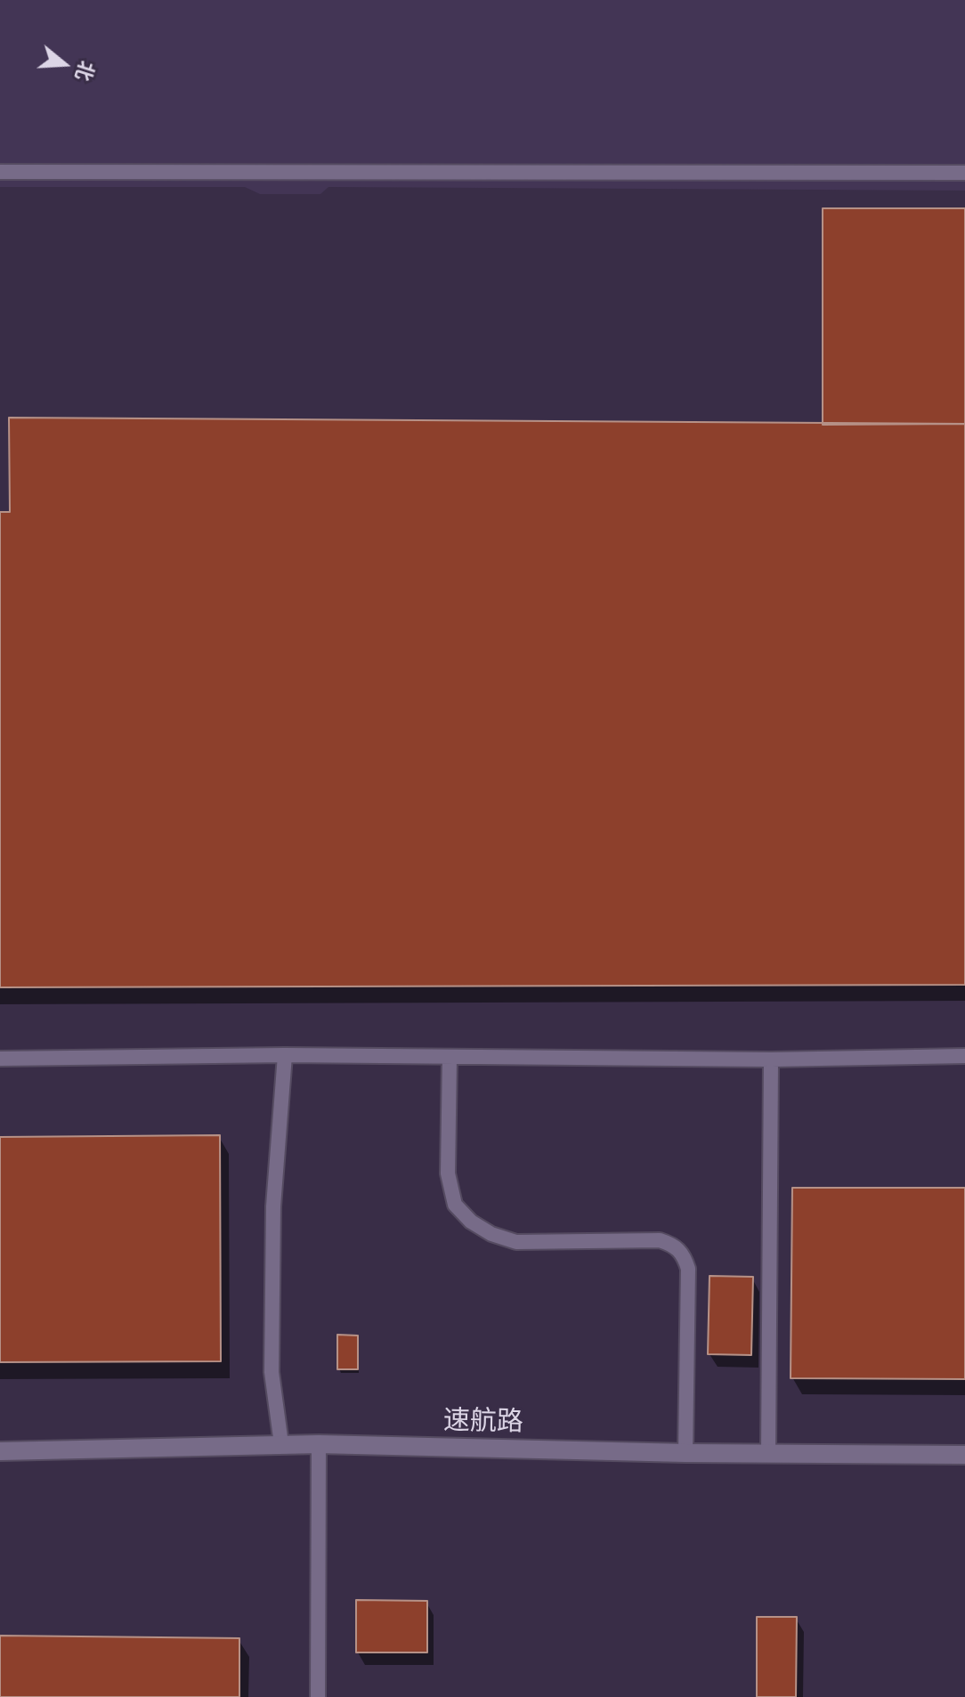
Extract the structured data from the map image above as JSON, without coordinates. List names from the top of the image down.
{
  "streets": {
    "street": ["速航路"]
  },
  "north": "right"
}
